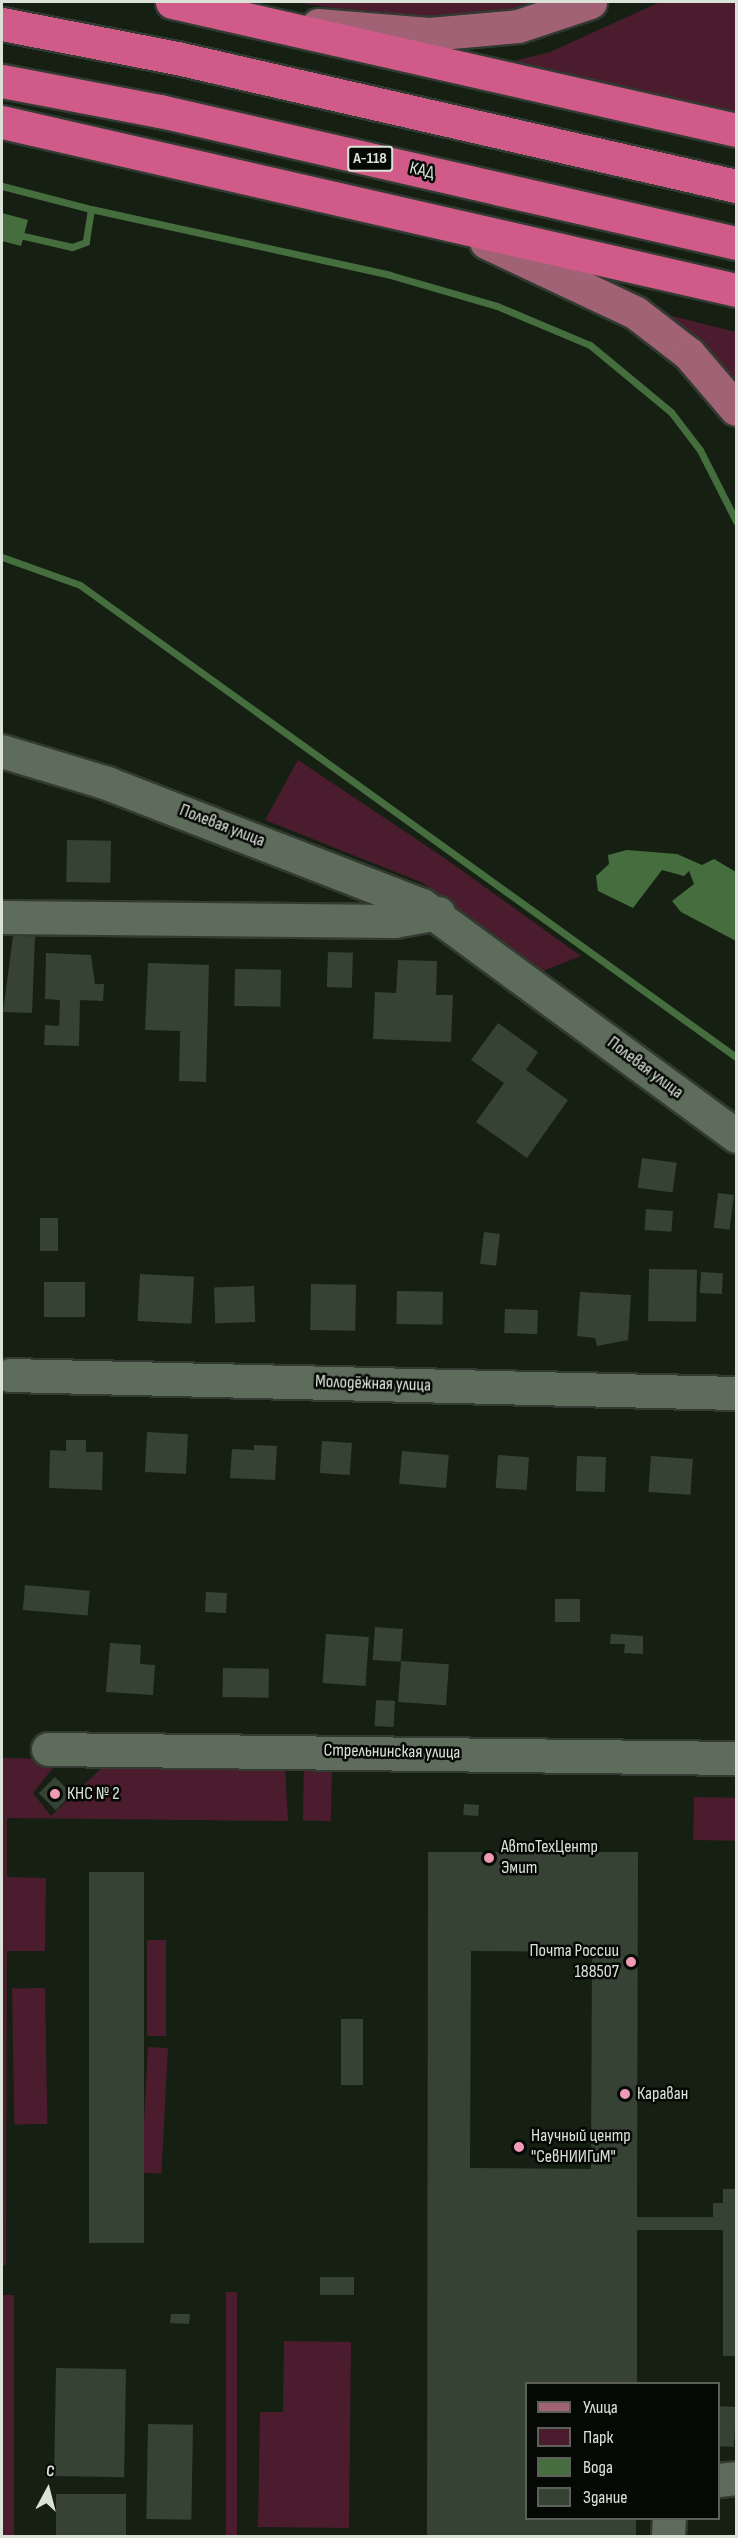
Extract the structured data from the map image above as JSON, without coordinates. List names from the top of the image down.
{
  "streets": {
    "highway": ["А-118", "КАД"],
    "street": ["Полевая улица", "Молодёжная улица", "Стрельнинская улица"]
  },
  "places": [
    "КНС № 2",
    "АвтоТехЦентр Эмит",
    "Почта России 188507",
    "Караван",
    "Научный центр \"СевНИИГиМ\""
  ],
  "legend": [
    "Улица",
    "Парк",
    "Вода",
    "Здание"
  ],
  "north": "top"
}
